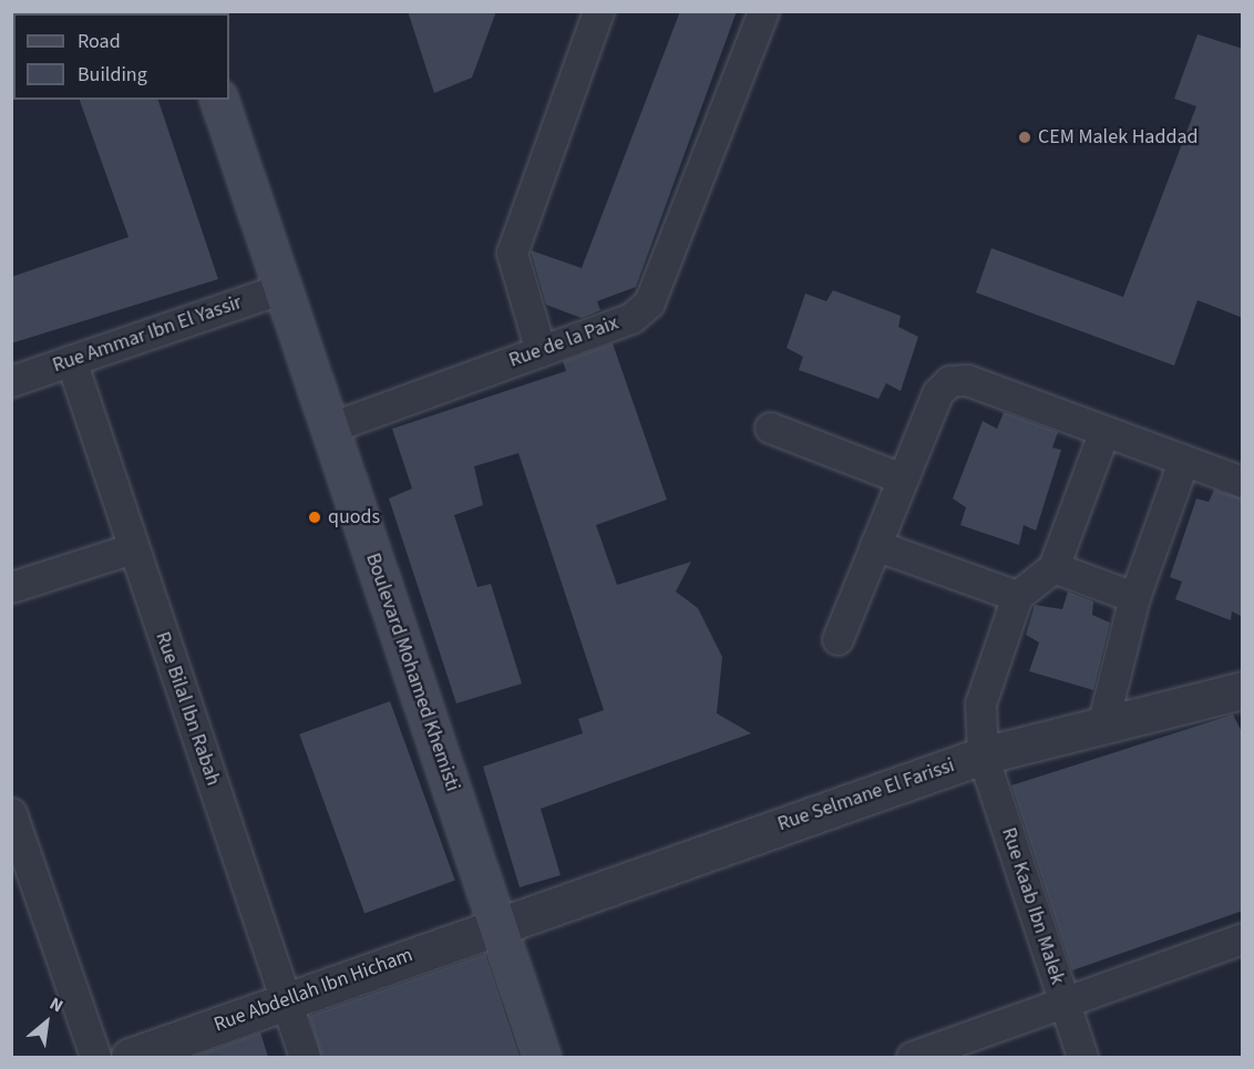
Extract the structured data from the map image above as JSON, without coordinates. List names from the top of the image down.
{
  "streets": {
    "main road": ["Boulevard Mohamed Khemisti"],
    "street": [
      "Rue Ammar Ibn El Yassir",
      "Rue de la Paix",
      "Rue Bilal Ibn Rabah",
      "Rue Selmane El Farissi",
      "Rue Kaab Ibn Malek",
      "Rue Abdellah Ibn Hicham"
    ]
  },
  "crossings": [
    ["Rue Ammar Ibn El Yassir", "Boulevard Mohamed Khemisti"],
    ["Rue Ammar Ibn El Yassir", "Rue Bilal Ibn Rabah"],
    ["Rue de la Paix", "Boulevard Mohamed Khemisti"],
    ["Boulevard Mohamed Khemisti", "Rue Selmane El Farissi"],
    ["Boulevard Mohamed Khemisti", "Rue Abdellah Ibn Hicham"],
    ["Rue Bilal Ibn Rabah", "Rue Abdellah Ibn Hicham"],
    ["Rue Selmane El Farissi", "Rue Kaab Ibn Malek"],
    ["Rue Selmane El Farissi", "Rue Abdellah Ibn Hicham"]
  ],
  "places": ["CEM Malek Haddad", "quods"],
  "legend": ["Road", "Building"],
  "north": "top right"
}
